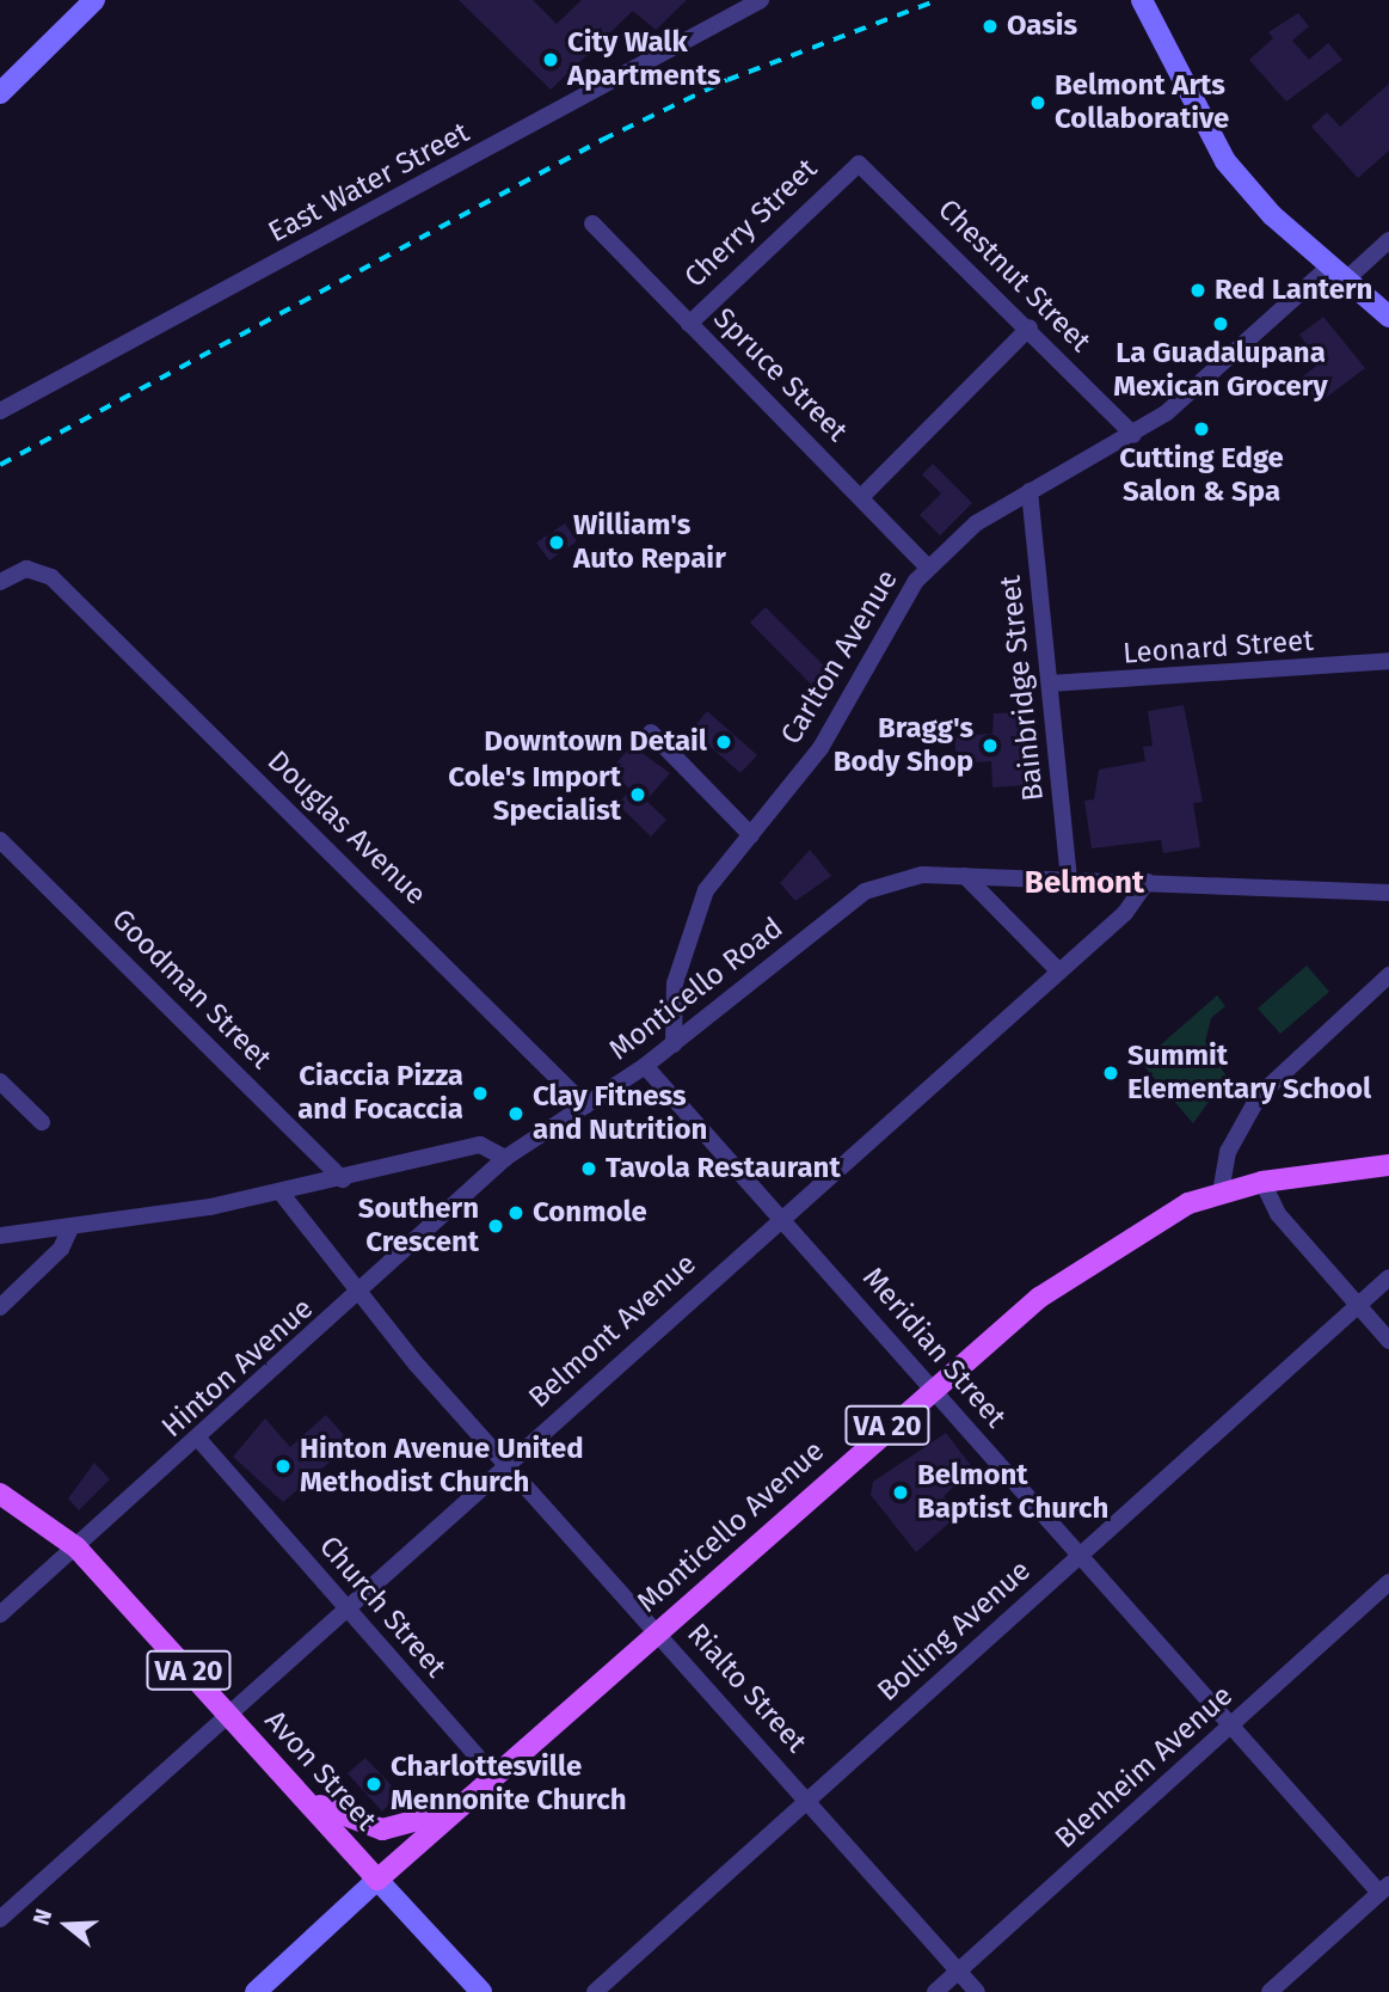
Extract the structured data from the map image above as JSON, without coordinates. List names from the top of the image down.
{
  "streets": {
    "main road": ["VA 20", "Monticello Avenue", "Avon Street"],
    "street": [
      "East Water Street",
      "Cherry Street",
      "Chestnut Street",
      "Spruce Street",
      "Leonard Street",
      "Carlton Avenue",
      "Bainbridge Street",
      "Douglas Avenue",
      "Goodman Street",
      "Monticello Road",
      "Belmont Avenue",
      "Meridian Street",
      "Hinton Avenue",
      "Church Street",
      "Bolling Avenue",
      "Rialto Street",
      "Blenheim Avenue"
    ]
  },
  "crossings": [
    ["Cherry Street", "Chestnut Street"],
    ["Cherry Street", "Spruce Street"],
    ["Chestnut Street", "Carlton Avenue"],
    ["Spruce Street", "Carlton Avenue"],
    ["Leonard Street", "Bainbridge Street"],
    ["Carlton Avenue", "Bainbridge Street"],
    ["Carlton Avenue", "Monticello Road"],
    ["Bainbridge Street", "Monticello Road"],
    ["Douglas Avenue", "Monticello Road"],
    ["Monticello Road", "Belmont Avenue"],
    ["Monticello Road", "Meridian Street"],
    ["Monticello Road", "Hinton Avenue"],
    ["Belmont Avenue", "Meridian Street"],
    ["Belmont Avenue", "Church Street"],
    ["Belmont Avenue", "Rialto Street"],
    ["Belmont Avenue", "Avon Street"],
    ["Meridian Street", "Monticello Avenue"],
    ["Meridian Street", "Bolling Avenue"],
    ["Meridian Street", "Blenheim Avenue"],
    ["Hinton Avenue", "Church Street"],
    ["Hinton Avenue", "Rialto Street"],
    ["Hinton Avenue", "Avon Street"],
    ["VA 20", "Monticello Avenue"],
    ["VA 20", "Avon Street"],
    ["Monticello Avenue", "Church Street"],
    ["Monticello Avenue", "Rialto Street"],
    ["Monticello Avenue", "Avon Street"],
    ["Bolling Avenue", "Rialto Street"],
    ["Rialto Street", "Blenheim Avenue"]
  ],
  "districts": ["Belmont"],
  "places": [
    "Oasis",
    "City Walk Apartments",
    "Belmont Arts Collaborative",
    "Red Lantern",
    "La Guadalupana Mexican Grocery",
    "Cutting Edge Salon & Spa",
    "William's Auto Repair",
    "Downtown Detail",
    "Bragg's Body Shop",
    "Cole's Import Specialist",
    "Summit Elementary School",
    "Ciaccia Pizza and Focaccia",
    "Clay Fitness and Nutrition",
    "Tavola Restaurant",
    "Conmole",
    "Southern Crescent",
    "Hinton Avenue United Methodist Church",
    "Belmont Baptist Church",
    "Charlottesville Mennonite Church"
  ],
  "north": "left"
}
